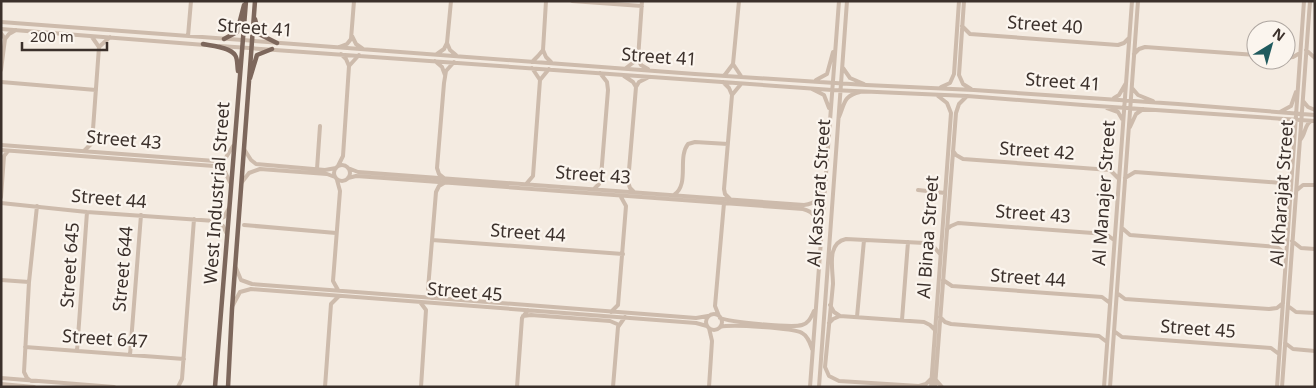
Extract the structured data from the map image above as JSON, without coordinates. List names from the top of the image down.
{
  "streets": {
    "main road": ["West Industrial Street"],
    "street": [
      "Street 40",
      "Street 41",
      "Street 43",
      "Street 42",
      "Al Kassarat Street",
      "Al Manajer Street",
      "Al Kharajat Street",
      "Street 44",
      "Al Binaa Street",
      "Street 645",
      "Street 644",
      "Street 45",
      "Street 647"
    ]
  },
  "crossings": [
    ["Street 41", "Street 43"],
    ["Street 41", "West Industrial Street"],
    ["Street 41", "Al Kassarat Street"],
    ["Street 41", "Al Manajer Street"],
    ["Street 41", "Al Kharajat Street"],
    ["Street 41", "Al Binaa Street"],
    ["Street 43", "West Industrial Street"],
    ["Street 43", "Al Kassarat Street"],
    ["Street 42", "Al Binaa Street"],
    ["West Industrial Street", "Street 45"],
    ["Al Kassarat Street", "Al Binaa Street"],
    ["Street 44", "Al Binaa Street"],
    ["Street 44", "Street 645"],
    ["Street 44", "Street 644"],
    ["Street 645", "Street 647"],
    ["Street 644", "Street 647"]
  ],
  "scale_bar": "200 m",
  "north": "top right"
}
